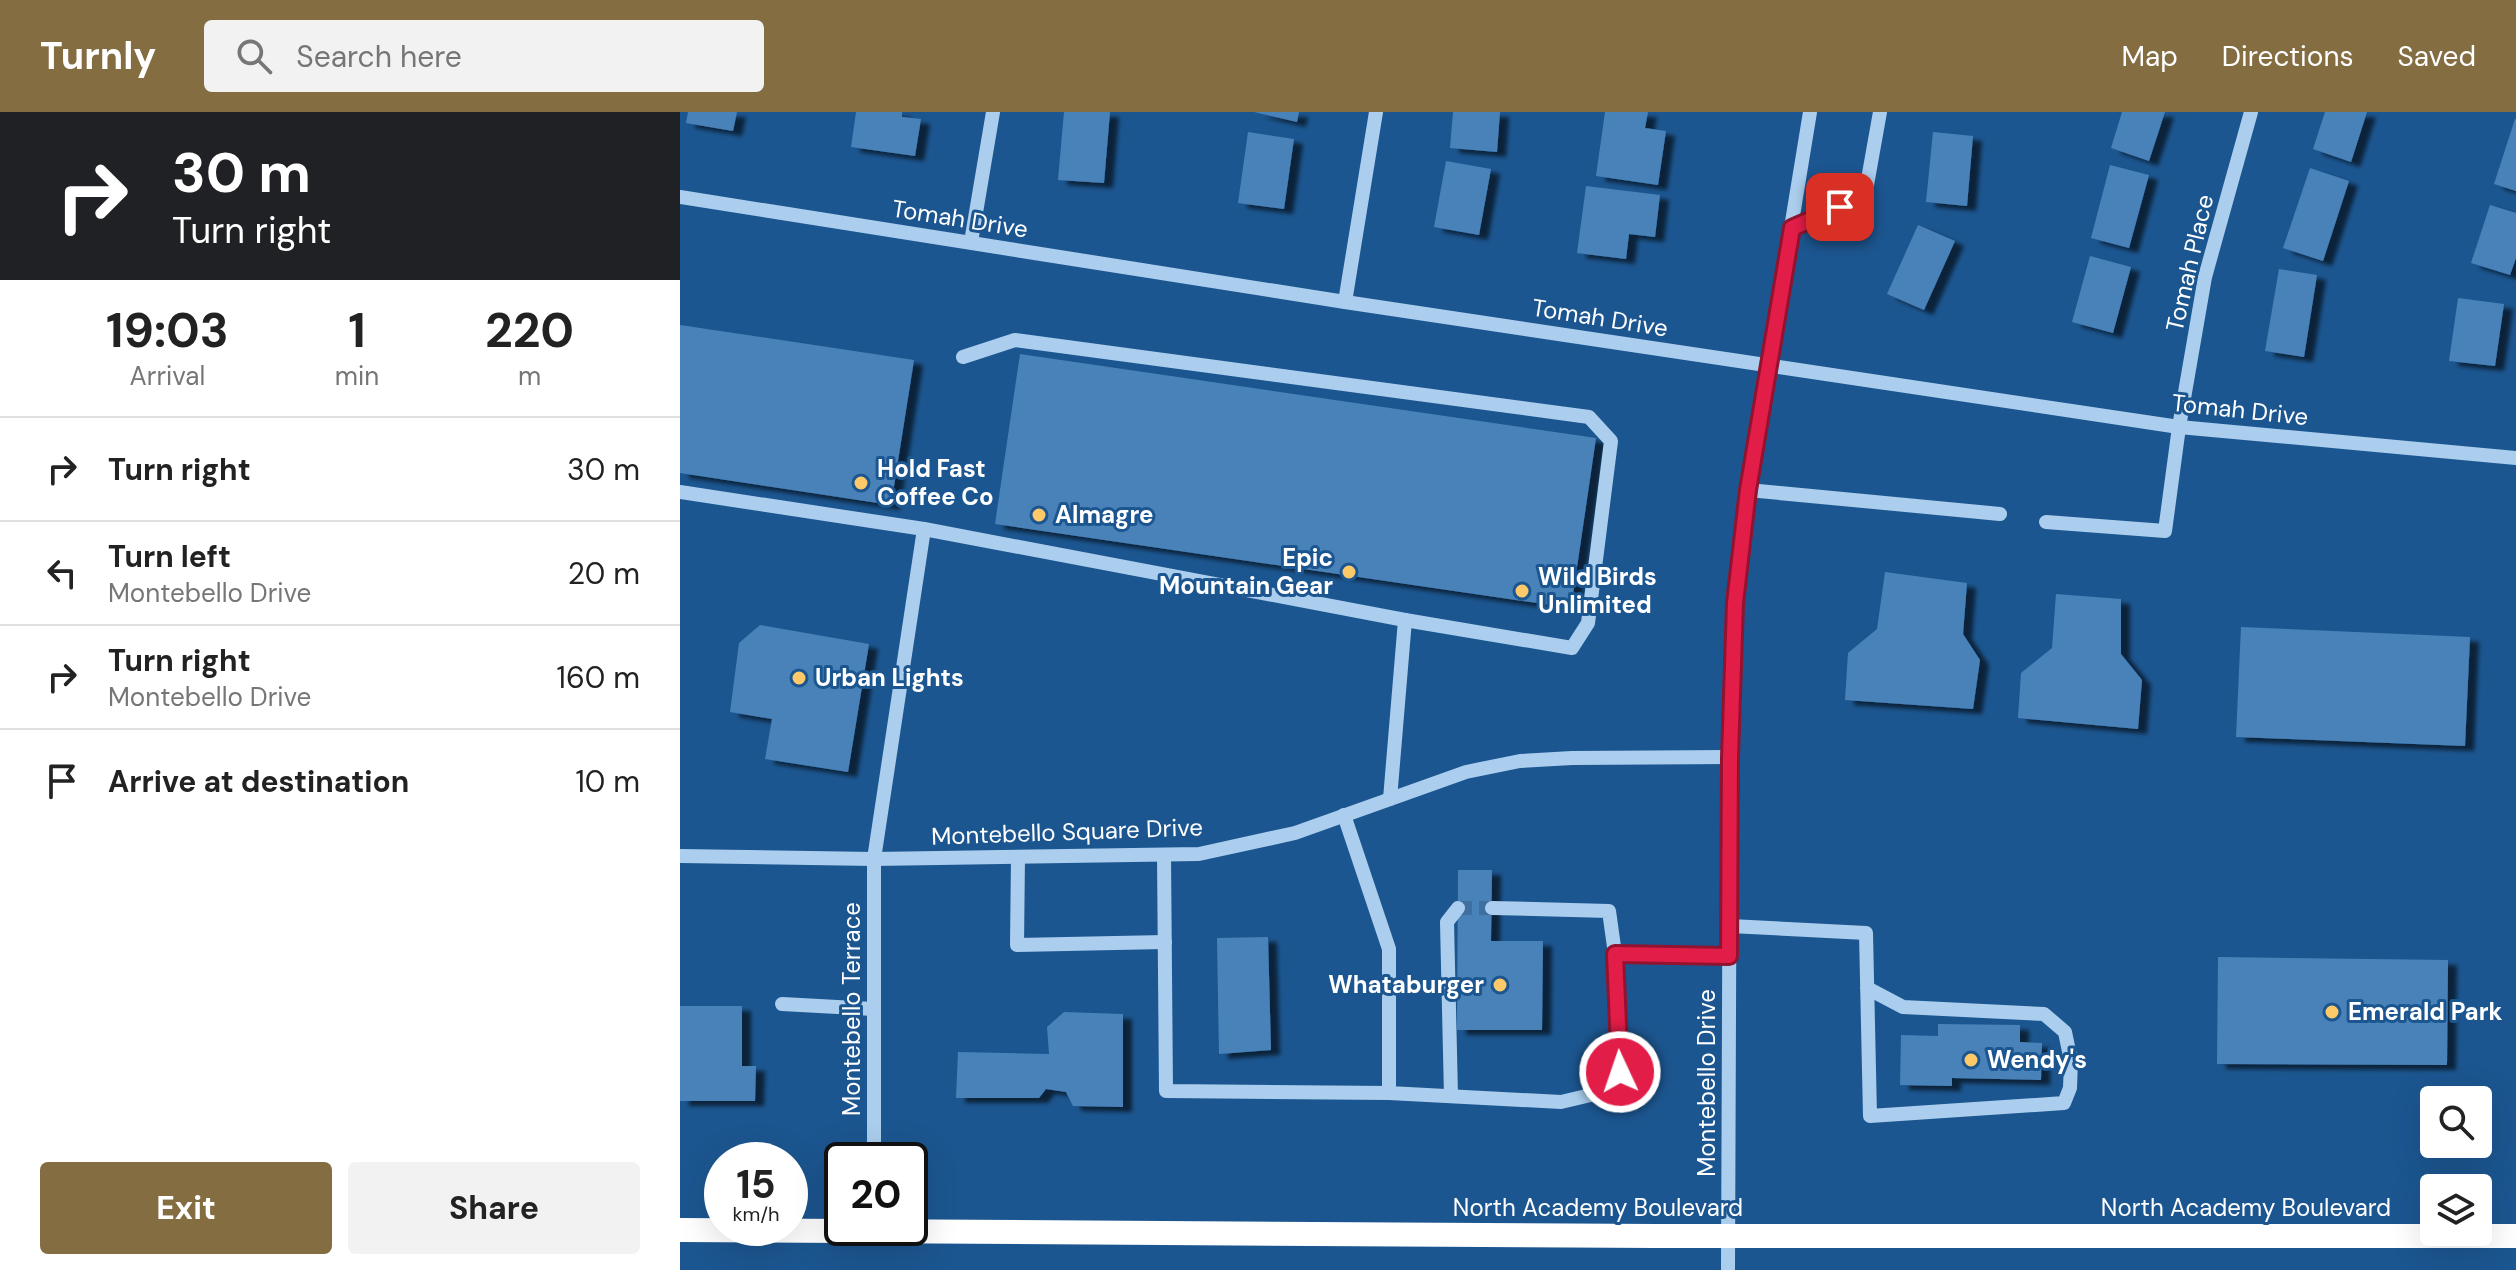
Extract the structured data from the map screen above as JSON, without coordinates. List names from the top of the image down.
{
  "streets": {
    "highway": ["North Academy Boulevard"],
    "street": [
      "Tomah Drive",
      "Tomah Place",
      "Montebello Square Drive",
      "Montebello Terrace",
      "Montebello Drive"
    ]
  },
  "crossings": [
    ["Tomah Drive", "Tomah Place"],
    ["Tomah Drive", "Montebello Drive"],
    ["Montebello Square Drive", "Montebello Terrace"],
    ["Montebello Square Drive", "Montebello Drive"],
    ["Montebello Drive", "North Academy Boulevard"]
  ],
  "places": [
    "Hold Fast Coffee Co",
    "Almagre",
    "Epic Mountain Gear",
    "Wild Birds Unlimited",
    "Urban Lights",
    "Whataburger",
    "Emerald Park",
    "Wendy's"
  ],
  "page": {
    "header": "Turnly",
    "search": "Search here",
    "nav": ["Map", "Directions", "Saved"],
    "turn": ["30 m", "Turn right"],
    "eta": [
      "19:03",
      "Arrival",
      "1",
      "min",
      "220",
      "m"
    ],
    "list": [
      {
        "name": "Turn right",
        "value": "30 m"
      },
      {
        "name": "Turn left",
        "note": "Montebello Drive",
        "value": "20 m"
      },
      {
        "name": "Turn right",
        "note": "Montebello Drive",
        "value": "160 m"
      },
      {
        "name": "Arrive at destination",
        "value": "10 m"
      }
    ],
    "speed": "15 km/h",
    "limit": "20",
    "buttons": ["Exit", "Share"]
  }
}
